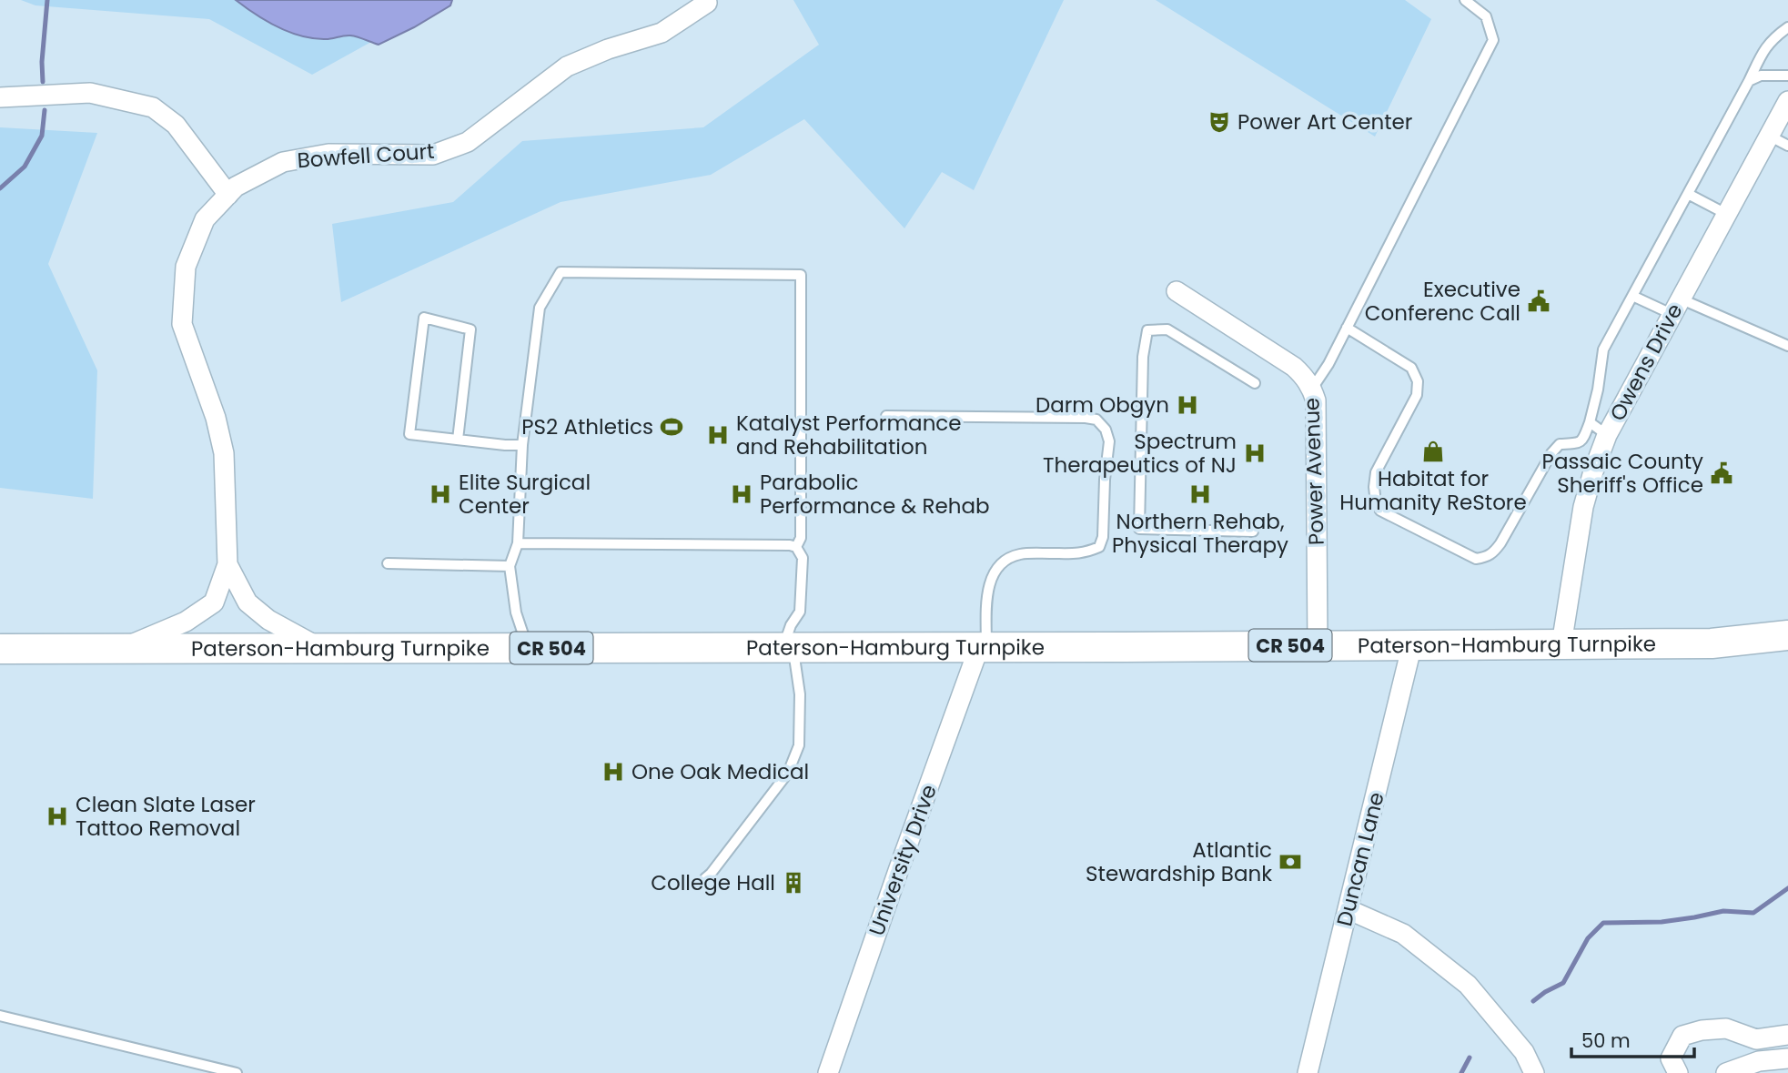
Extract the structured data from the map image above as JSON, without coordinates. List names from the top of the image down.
{
  "streets": {
    "main road": ["Paterson-Hamburg Turnpike", "CR 504"],
    "street": [
      "Bowfell Court",
      "Owens Drive",
      "Power Avenue",
      "Duncan Lane",
      "University Drive"
    ]
  },
  "crossings": [
    ["Bowfell Court", "Paterson-Hamburg Turnpike"],
    ["Owens Drive", "Paterson-Hamburg Turnpike"],
    ["Power Avenue", "Paterson-Hamburg Turnpike"],
    ["Paterson-Hamburg Turnpike", "Duncan Lane"],
    ["Paterson-Hamburg Turnpike", "University Drive"]
  ],
  "places": {
    "theatre": ["Power Art Center"],
    "public building": ["Executive Conferenc Call", "Passaic County Sheriff's Office"],
    "hospital": [
      "Darm Obgyn",
      "Katalyst Performance and Rehabilitation",
      "Spectrum Therapeutics of NJ",
      "Elite Surgical Center",
      "Parabolic Performance & Rehab",
      "Northern Rehab, Physical Therapy",
      "One Oak Medical",
      "Clean Slate Laser Tattoo Removal"
    ],
    "sports": ["PS2 Athletics"],
    "shop": ["Habitat for Humanity ReStore"],
    "bank": ["Atlantic Stewardship Bank"],
    "building": ["College Hall"]
  },
  "scale_bar": "50 m"
}
